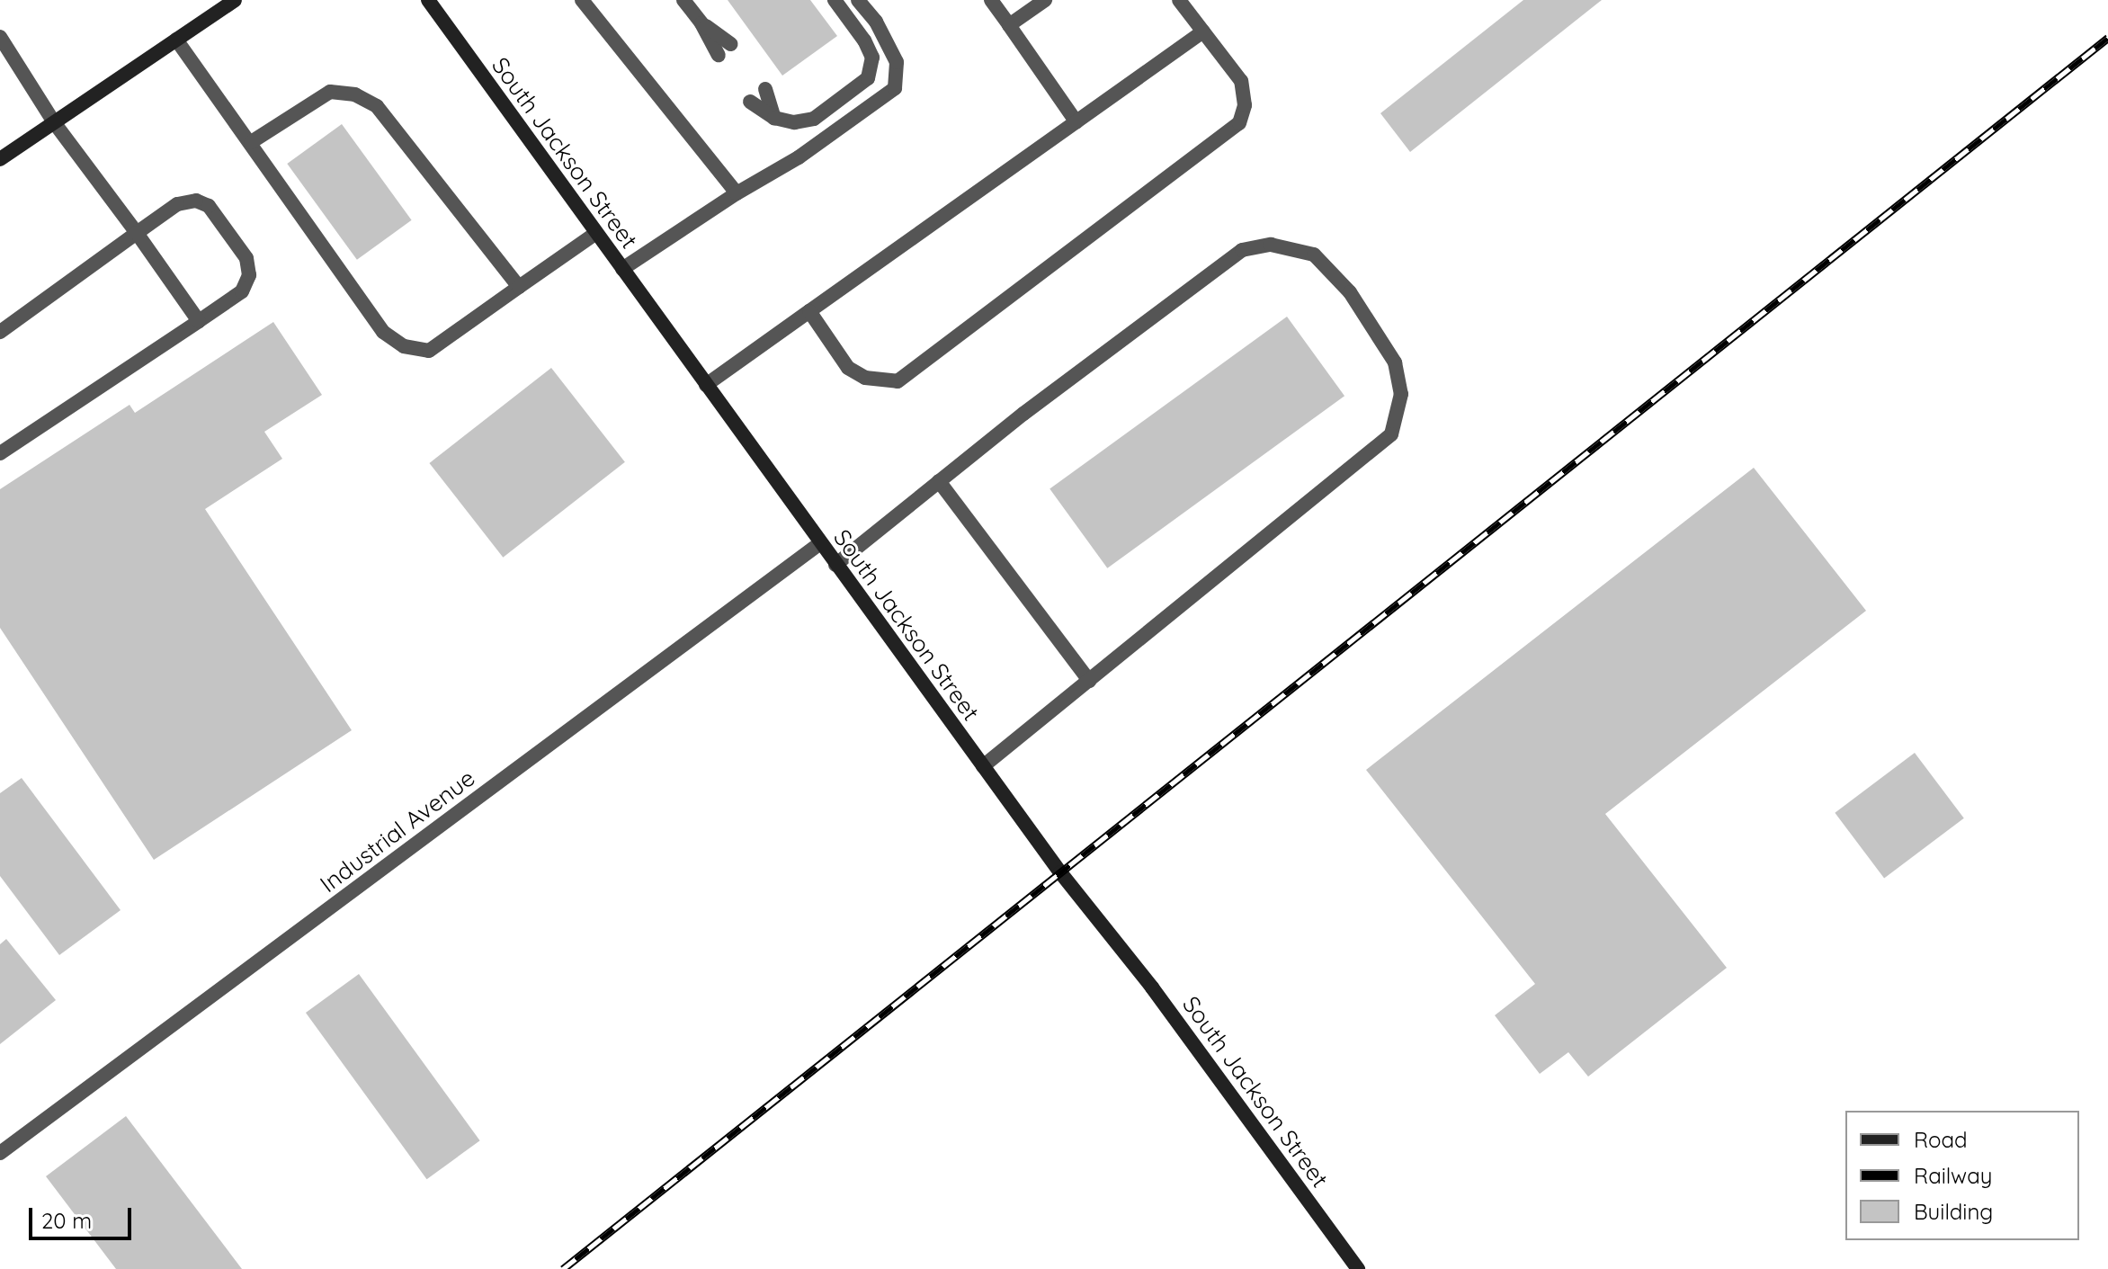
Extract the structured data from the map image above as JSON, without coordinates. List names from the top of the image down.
{
  "streets": {
    "main road": ["South Jackson Street"],
    "street": ["Industrial Avenue"]
  },
  "crossings": [
    ["South Jackson Street", "Industrial Avenue"]
  ],
  "legend": ["Road", "Railway", "Building"],
  "scale_bar": "20 m"
}
